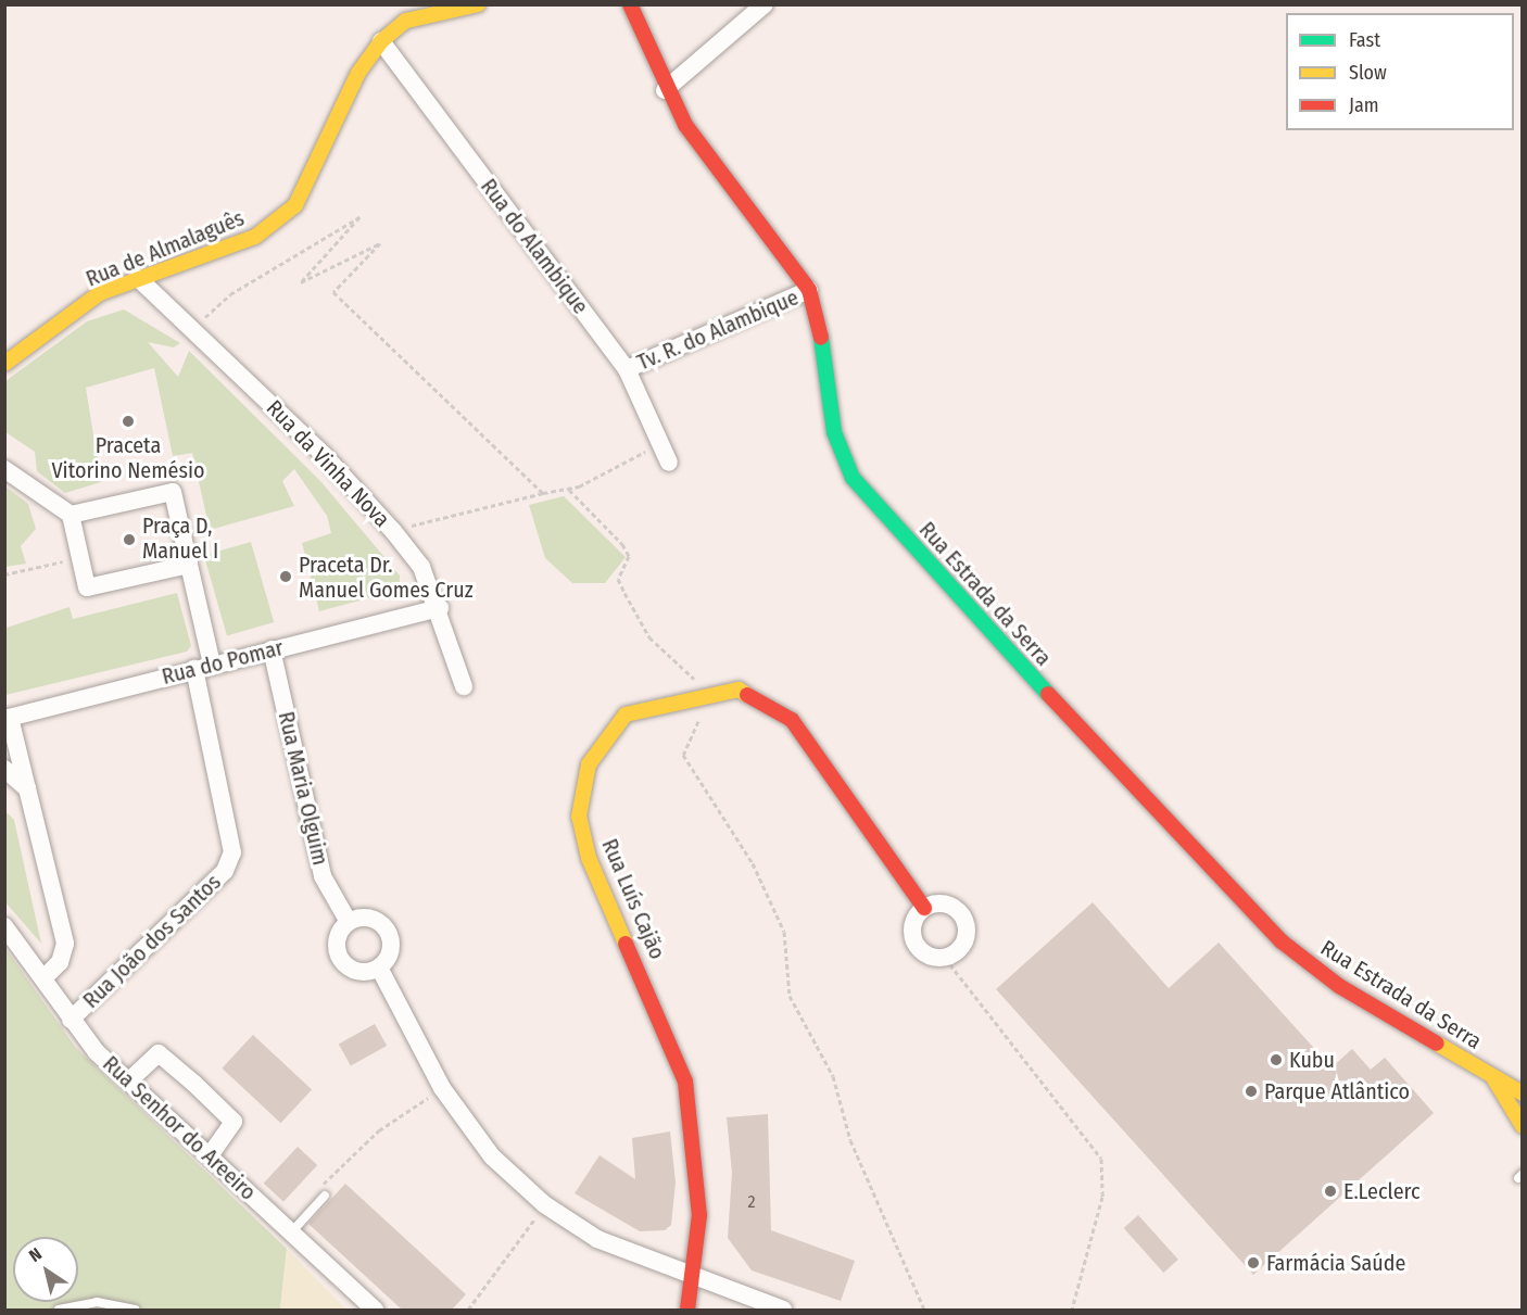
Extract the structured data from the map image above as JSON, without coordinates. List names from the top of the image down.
{
  "streets": {
    "street": [
      "Rua do Alambique",
      "Rua de Almalaguês",
      "Tv. R. do Alambique",
      "Rua da Vinha Nova",
      "Rua Estrada da Serra",
      "Rua do Pomar",
      "Rua Maria Olguim",
      "Rua Luís Cajão",
      "Rua João dos Santos",
      "Rua Senhor do Areeiro"
    ]
  },
  "crossings": [
    ["Rua do Alambique", "Rua de Almalaguês"],
    ["Rua do Alambique", "Tv. R. do Alambique"],
    ["Rua de Almalaguês", "Rua da Vinha Nova"],
    ["Tv. R. do Alambique", "Rua Estrada da Serra"],
    ["Rua da Vinha Nova", "Rua do Pomar"],
    ["Rua do Pomar", "Rua Maria Olguim"],
    ["Rua do Pomar", "Rua João dos Santos"],
    ["Rua João dos Santos", "Rua Senhor do Areeiro"]
  ],
  "places": [
    "Praceta Vitorino Nemésio",
    "Praça D, Manuel I",
    "Praceta Dr. Manuel Gomes Cruz",
    "Kubu",
    "Parque Atlântico",
    "E.Leclerc",
    "Farmácia Saúde"
  ],
  "house_numbers": ["2"],
  "legend": ["Fast", "Slow", "Jam"],
  "north": "top left"
}
